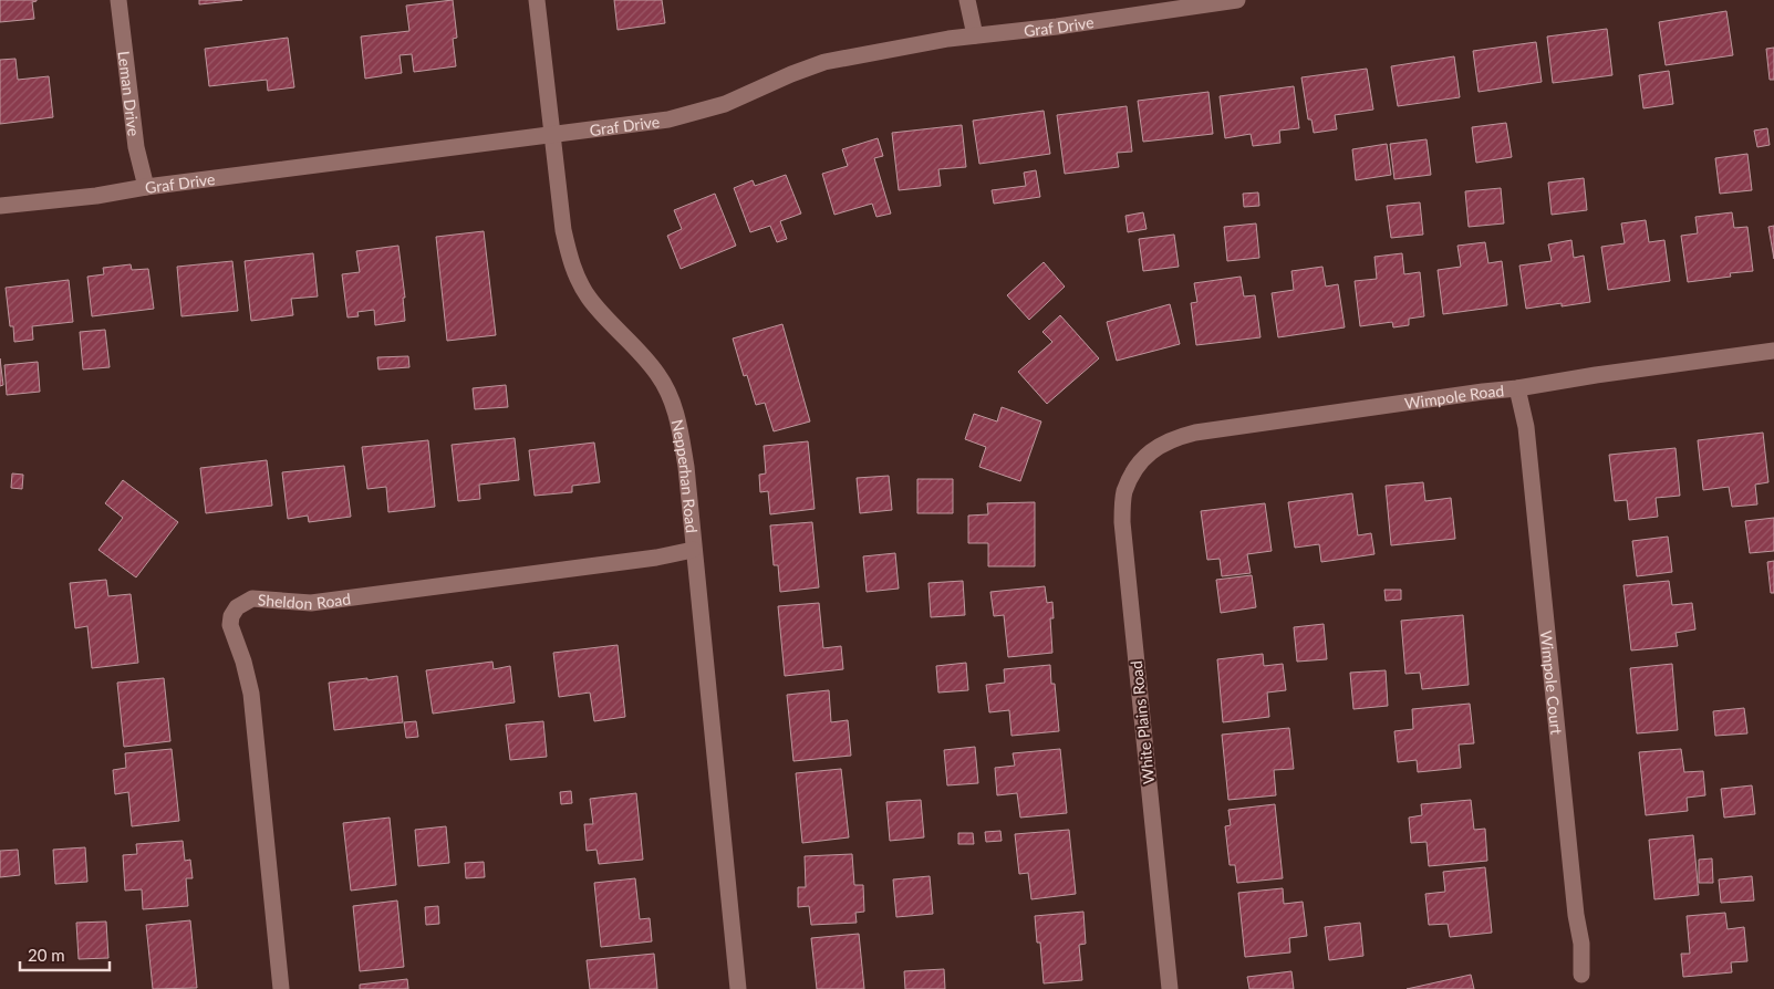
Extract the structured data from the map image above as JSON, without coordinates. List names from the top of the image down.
{
  "streets": {
    "street": [
      "Graf Drive",
      "Leman Drive",
      "Wimpole Road",
      "Nepperhan Road",
      "Sheldon Road",
      "Wimpole Court",
      "White Plains Road"
    ]
  },
  "crossings": [
    ["Graf Drive", "Leman Drive"],
    ["Graf Drive", "Nepperhan Road"],
    ["Wimpole Road", "Wimpole Court"],
    ["Wimpole Road", "White Plains Road"],
    ["Nepperhan Road", "Sheldon Road"]
  ],
  "scale_bar": "20 m"
}
